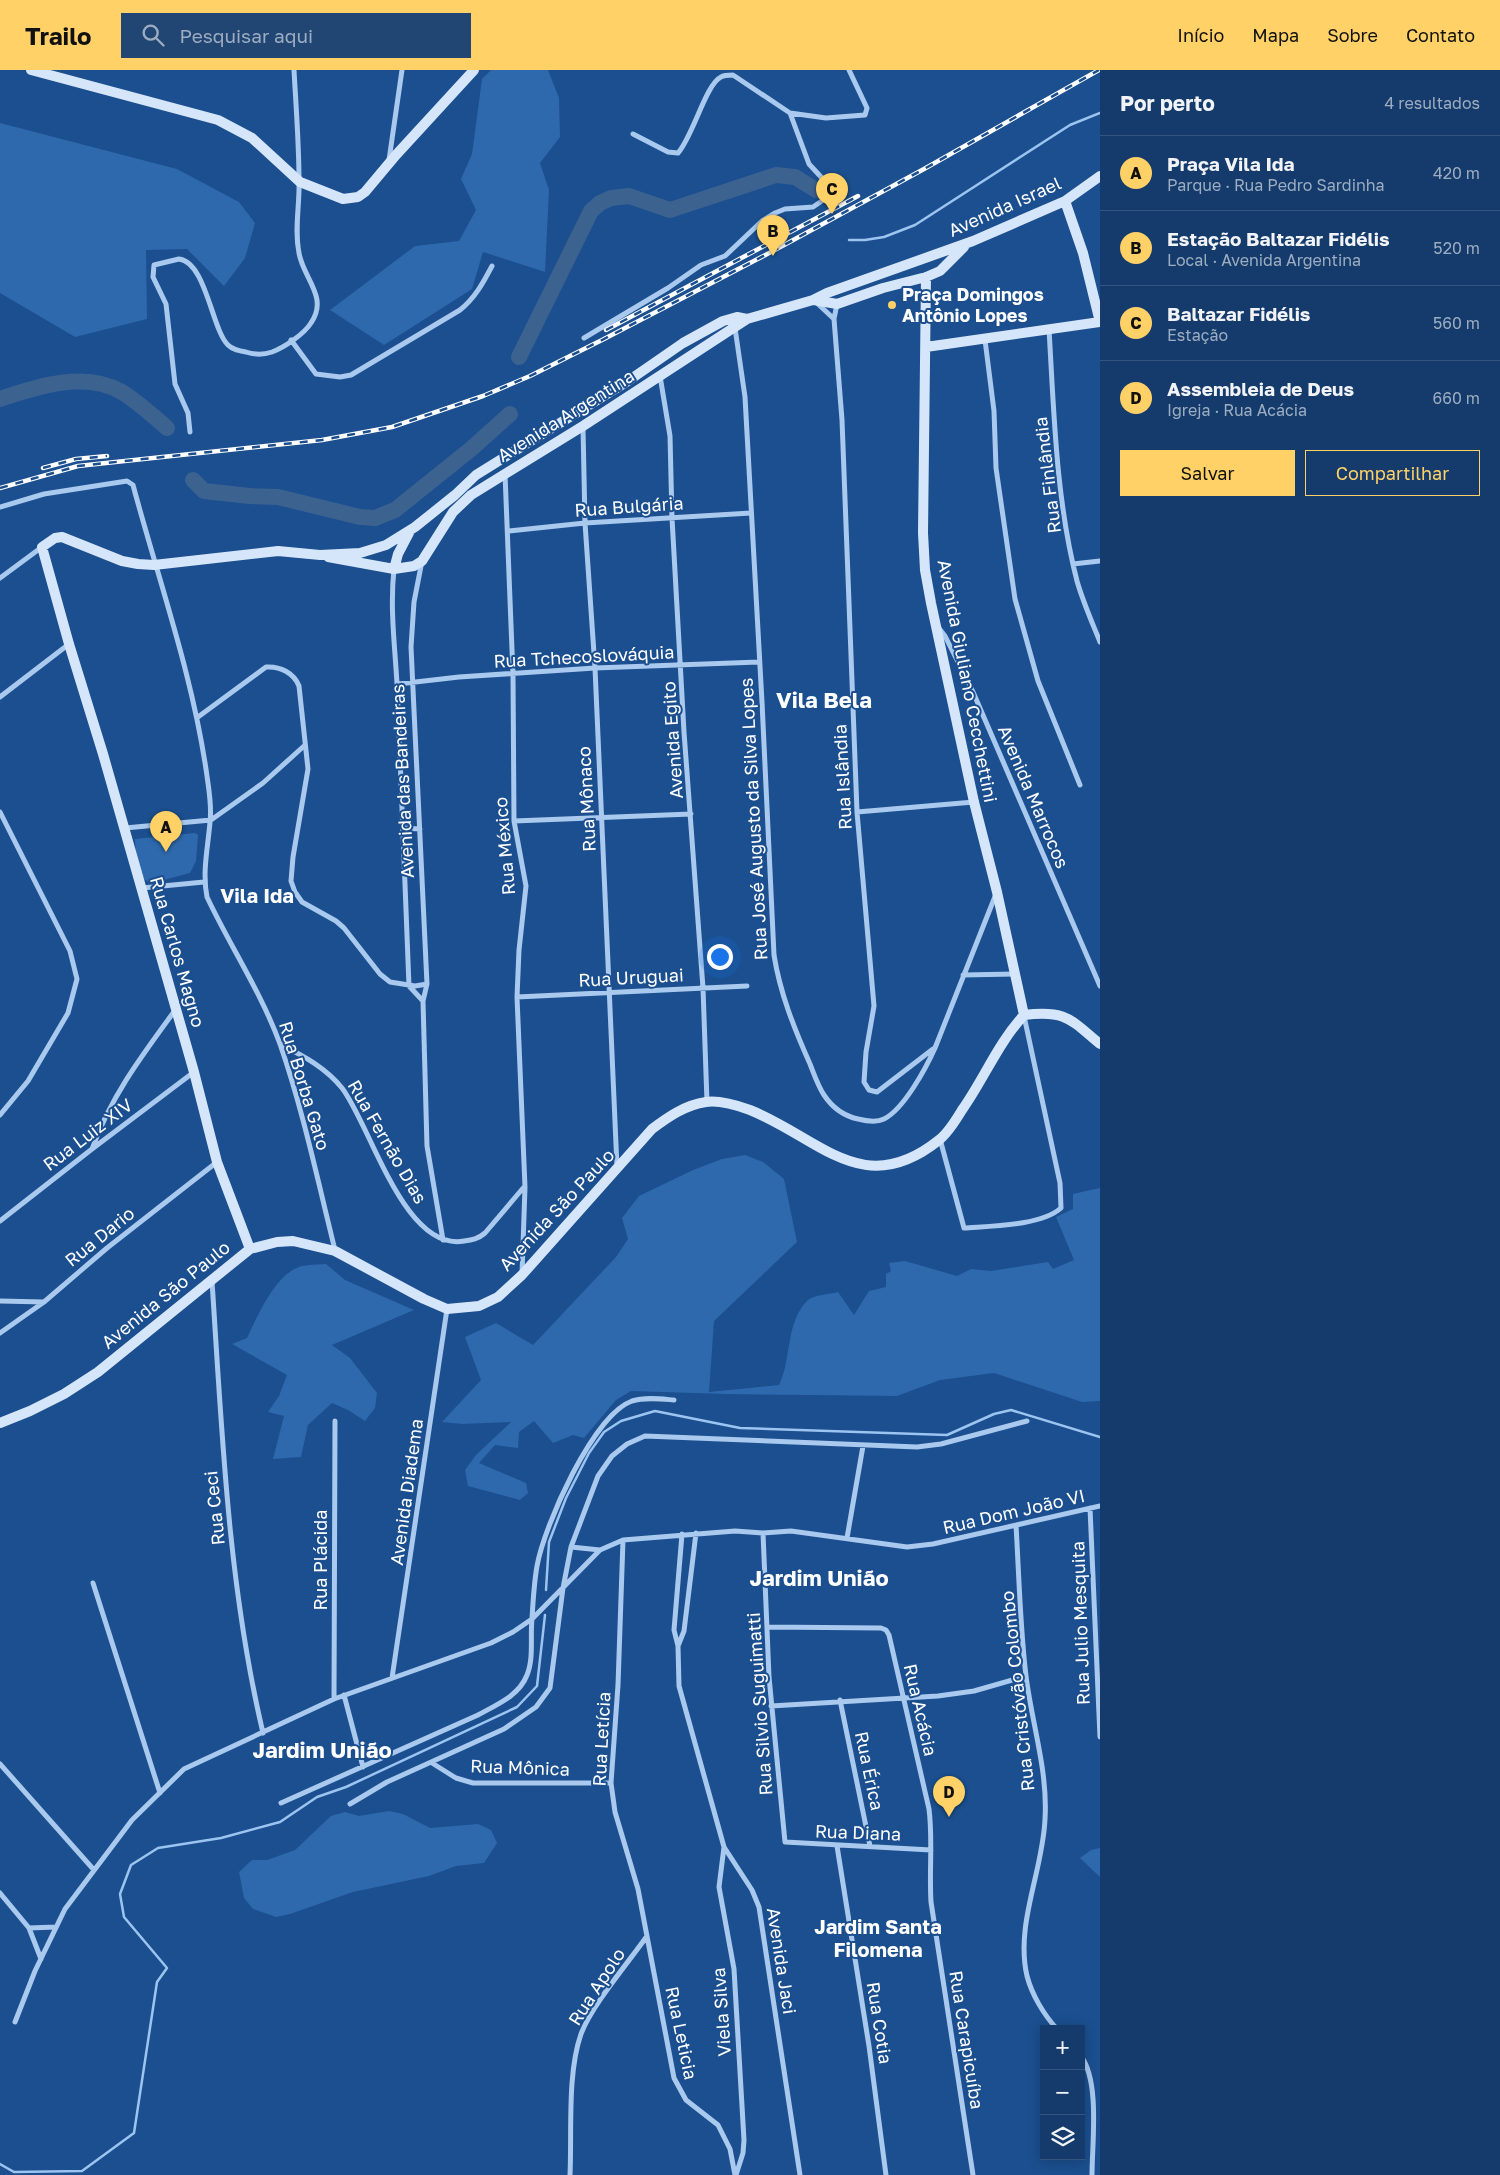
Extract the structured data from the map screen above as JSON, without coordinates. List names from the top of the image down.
{
  "streets": {
    "street": [
      "Avenida Israel",
      "Avenida Argentina",
      "Rua Finlândia",
      "Rua Bulgária",
      "Rua Tchecoslováquia",
      "Avenida Giuliano Cecchettini",
      "Avenida Egito",
      "Rua Islândia",
      "Avenida das Bandeiras",
      "Avenida Marrocos",
      "Rua Mônaco",
      "Rua José Augusto da Silva Lopes",
      "Rua México",
      "Rua Carlos Magno",
      "Rua Uruguai",
      "Rua Borba Gato",
      "Rua Luiz XIV",
      "Rua Fernão Dias",
      "Avenida São Paulo",
      "Rua Dario",
      "Avenida Diadema",
      "Rua Ceci",
      "Rua Dom João VI",
      "Rua Plácida",
      "Rua Julio Mesquita",
      "Rua Cristóvão Colombo",
      "Rua Silvio Suguimatti",
      "Rua Acácia",
      "Rua Letícia",
      "Rua Mônica",
      "Rua Érica",
      "Rua Diana",
      "Avenida Jaci",
      "Rua Apolo",
      "Viela Silva",
      "Rua Cotia",
      "Rua Leticia",
      "Rua Carapicuíba"
    ]
  },
  "crossings": [
    ["Avenida Israel", "Avenida Argentina"],
    ["Avenida Argentina", "Avenida Egito"],
    ["Avenida Argentina", "Avenida das Bandeiras"],
    ["Avenida Argentina", "Rua Mônaco"],
    ["Avenida Argentina", "Rua José Augusto da Silva Lopes"],
    ["Avenida Argentina", "Rua México"],
    ["Rua Bulgária", "Avenida Egito"],
    ["Rua Bulgária", "Rua Mônaco"],
    ["Rua Bulgária", "Rua José Augusto da Silva Lopes"],
    ["Rua Bulgária", "Rua México"],
    ["Rua Tchecoslováquia", "Avenida Egito"],
    ["Rua Tchecoslováquia", "Avenida das Bandeiras"],
    ["Rua Tchecoslováquia", "Rua Mônaco"],
    ["Rua Tchecoslováquia", "Rua José Augusto da Silva Lopes"],
    ["Rua Tchecoslováquia", "Rua México"],
    ["Avenida Giuliano Cecchettini", "Avenida Marrocos"],
    ["Avenida Giuliano Cecchettini", "Rua José Augusto da Silva Lopes"],
    ["Avenida Giuliano Cecchettini", "Avenida São Paulo"],
    ["Avenida Egito", "Rua Uruguai"],
    ["Avenida Egito", "Avenida São Paulo"],
    ["Rua Islândia", "Rua José Augusto da Silva Lopes"],
    ["Avenida das Bandeiras", "Rua Fernão Dias"],
    ["Rua Mônaco", "Rua Uruguai"],
    ["Rua Mônaco", "Avenida São Paulo"],
    ["Rua México", "Rua Uruguai"],
    ["Rua México", "Avenida São Paulo"],
    ["Rua Carlos Magno", "Rua Luiz XIV"],
    ["Rua Carlos Magno", "Avenida São Paulo"],
    ["Rua Carlos Magno", "Rua Dario"],
    ["Rua Borba Gato", "Rua Fernão Dias"],
    ["Rua Borba Gato", "Avenida São Paulo"],
    ["Avenida São Paulo", "Avenida Diadema"],
    ["Avenida São Paulo", "Rua Ceci"],
    ["Rua Dom João VI", "Rua Julio Mesquita"],
    ["Rua Dom João VI", "Rua Cristóvão Colombo"],
    ["Rua Dom João VI", "Rua Silvio Suguimatti"],
    ["Rua Dom João VI", "Rua Letícia"],
    ["Rua Dom João VI", "Avenida Jaci"],
    ["Rua Silvio Suguimatti", "Rua Acácia"],
    ["Rua Silvio Suguimatti", "Rua Diana"],
    ["Rua Acácia", "Rua Diana"],
    ["Rua Acácia", "Rua Carapicuíba"],
    ["Rua Letícia", "Rua Mônica"],
    ["Rua Letícia", "Rua Apolo"],
    ["Rua Letícia", "Rua Leticia"],
    ["Rua Érica", "Rua Diana"],
    ["Rua Diana", "Rua Cotia"],
    ["Rua Diana", "Rua Carapicuíba"],
    ["Avenida Jaci", "Viela Silva"],
    ["Rua Apolo", "Rua Leticia"],
    ["Viela Silva", "Rua Leticia"]
  ],
  "districts": [
    "Vila Bela",
    "Vila Ida",
    "Jardim União",
    "Jardim União",
    "Jardim Santa Filomena"
  ],
  "places": ["Praça Domingos Antônio Lopes"],
  "page": {
    "header": "Trailo",
    "search": "Pesquisar aqui",
    "nav": [
      "Início",
      "Mapa",
      "Sobre",
      "Contato"
    ],
    "heading": ["Por perto", "4 resultados"],
    "list": [
      {
        "mark": "A",
        "name": "Praça Vila Ida",
        "note": "Parque · Rua Pedro Sardinha",
        "value": "420 m"
      },
      {
        "mark": "B",
        "name": "Estação Baltazar Fidélis",
        "note": "Local · Avenida Argentina",
        "value": "520 m"
      },
      {
        "mark": "C",
        "name": "Baltazar Fidélis",
        "note": "Estação",
        "value": "560 m"
      },
      {
        "mark": "D",
        "name": "Assembleia de Deus",
        "note": "Igreja · Rua Acácia",
        "value": "660 m"
      }
    ],
    "pins": [
      "C",
      "B",
      "A",
      "D"
    ],
    "buttons": ["Salvar", "Compartilhar"],
    "map_buttons": ["+", "−"]
  }
}
